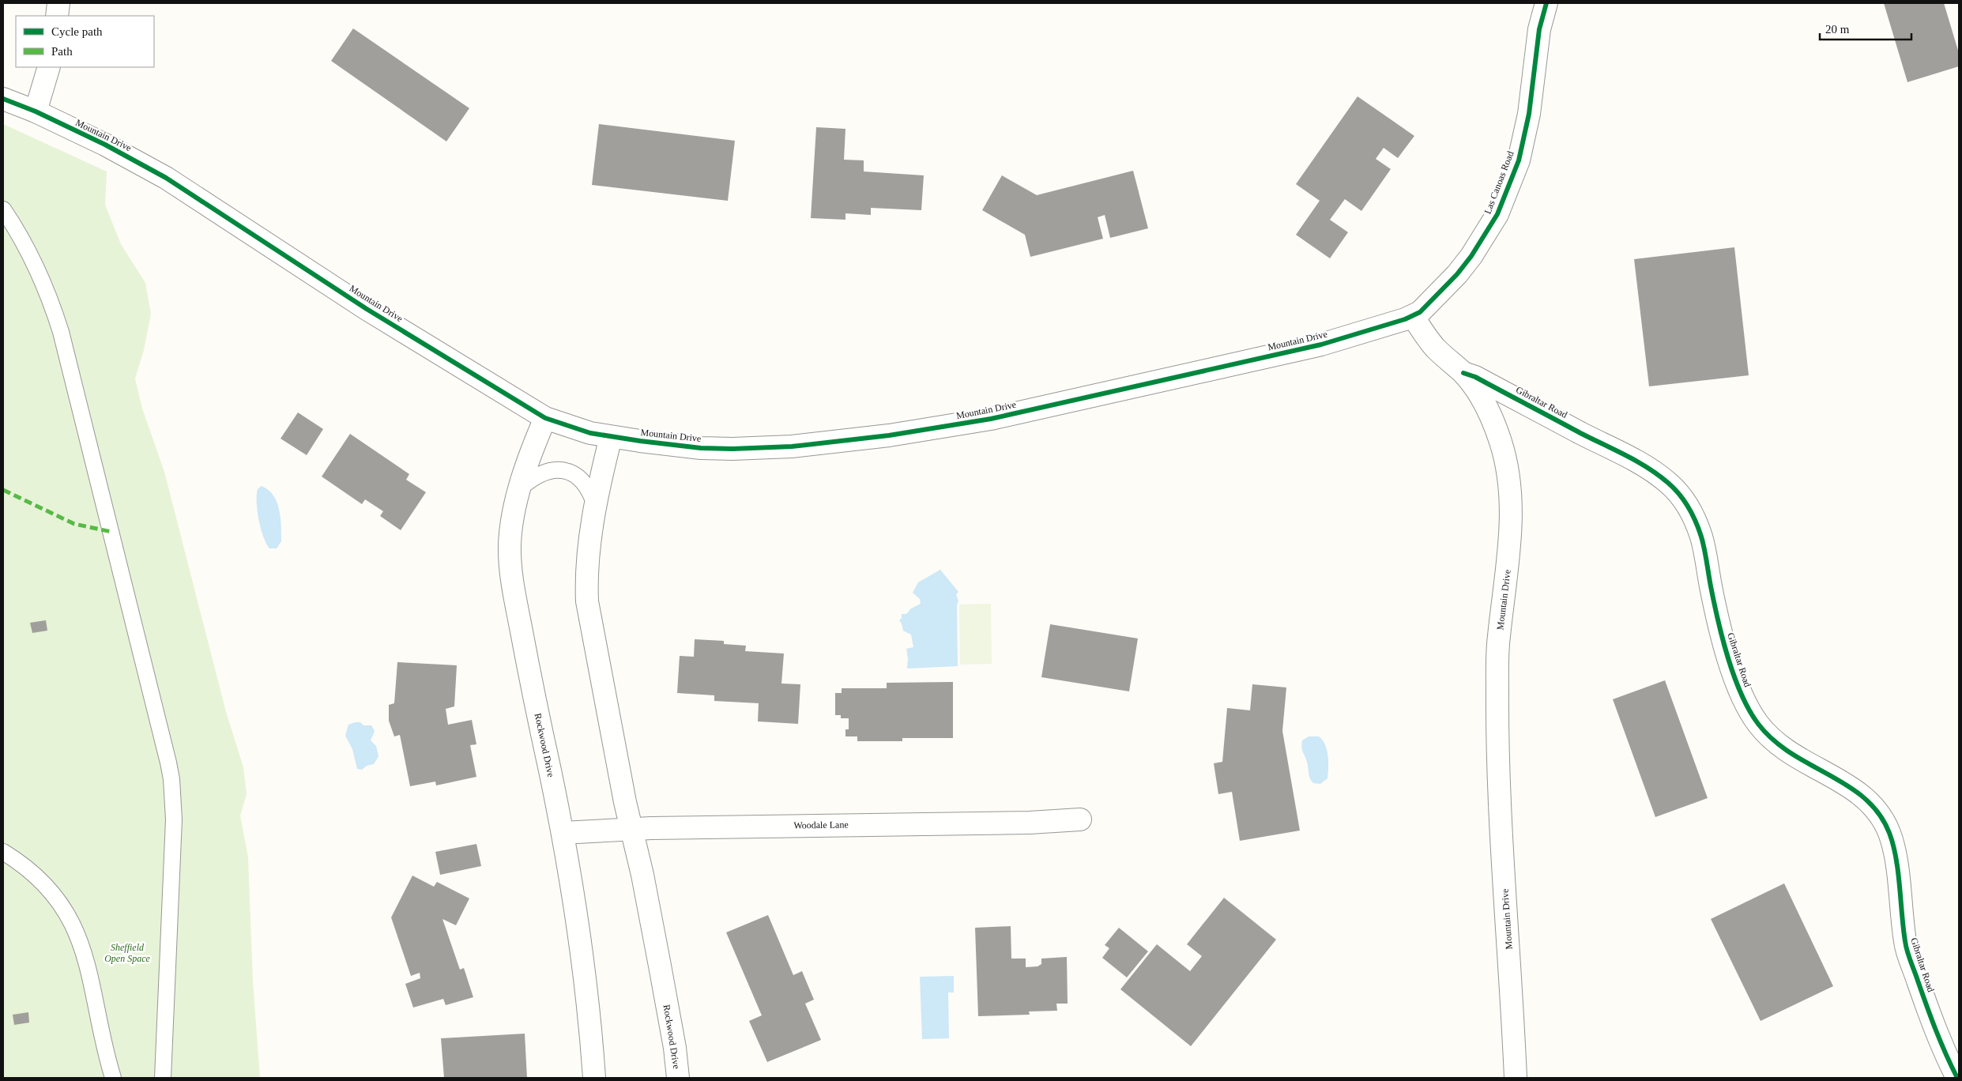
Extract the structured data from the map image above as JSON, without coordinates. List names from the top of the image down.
{
  "streets": {
    "street": [
      "Mountain Drive",
      "Las Canoas Road",
      "Gibraltar Road",
      "Rockwood Drive",
      "Woodale Lane"
    ]
  },
  "crossings": [
    ["Mountain Drive", "Las Canoas Road"],
    ["Mountain Drive", "Gibraltar Road"],
    ["Mountain Drive", "Rockwood Drive"],
    ["Rockwood Drive", "Woodale Lane"]
  ],
  "parks": ["Sheffield Open Space"],
  "legend": ["Cycle path", "Path"],
  "scale_bar": "20 m"
}
